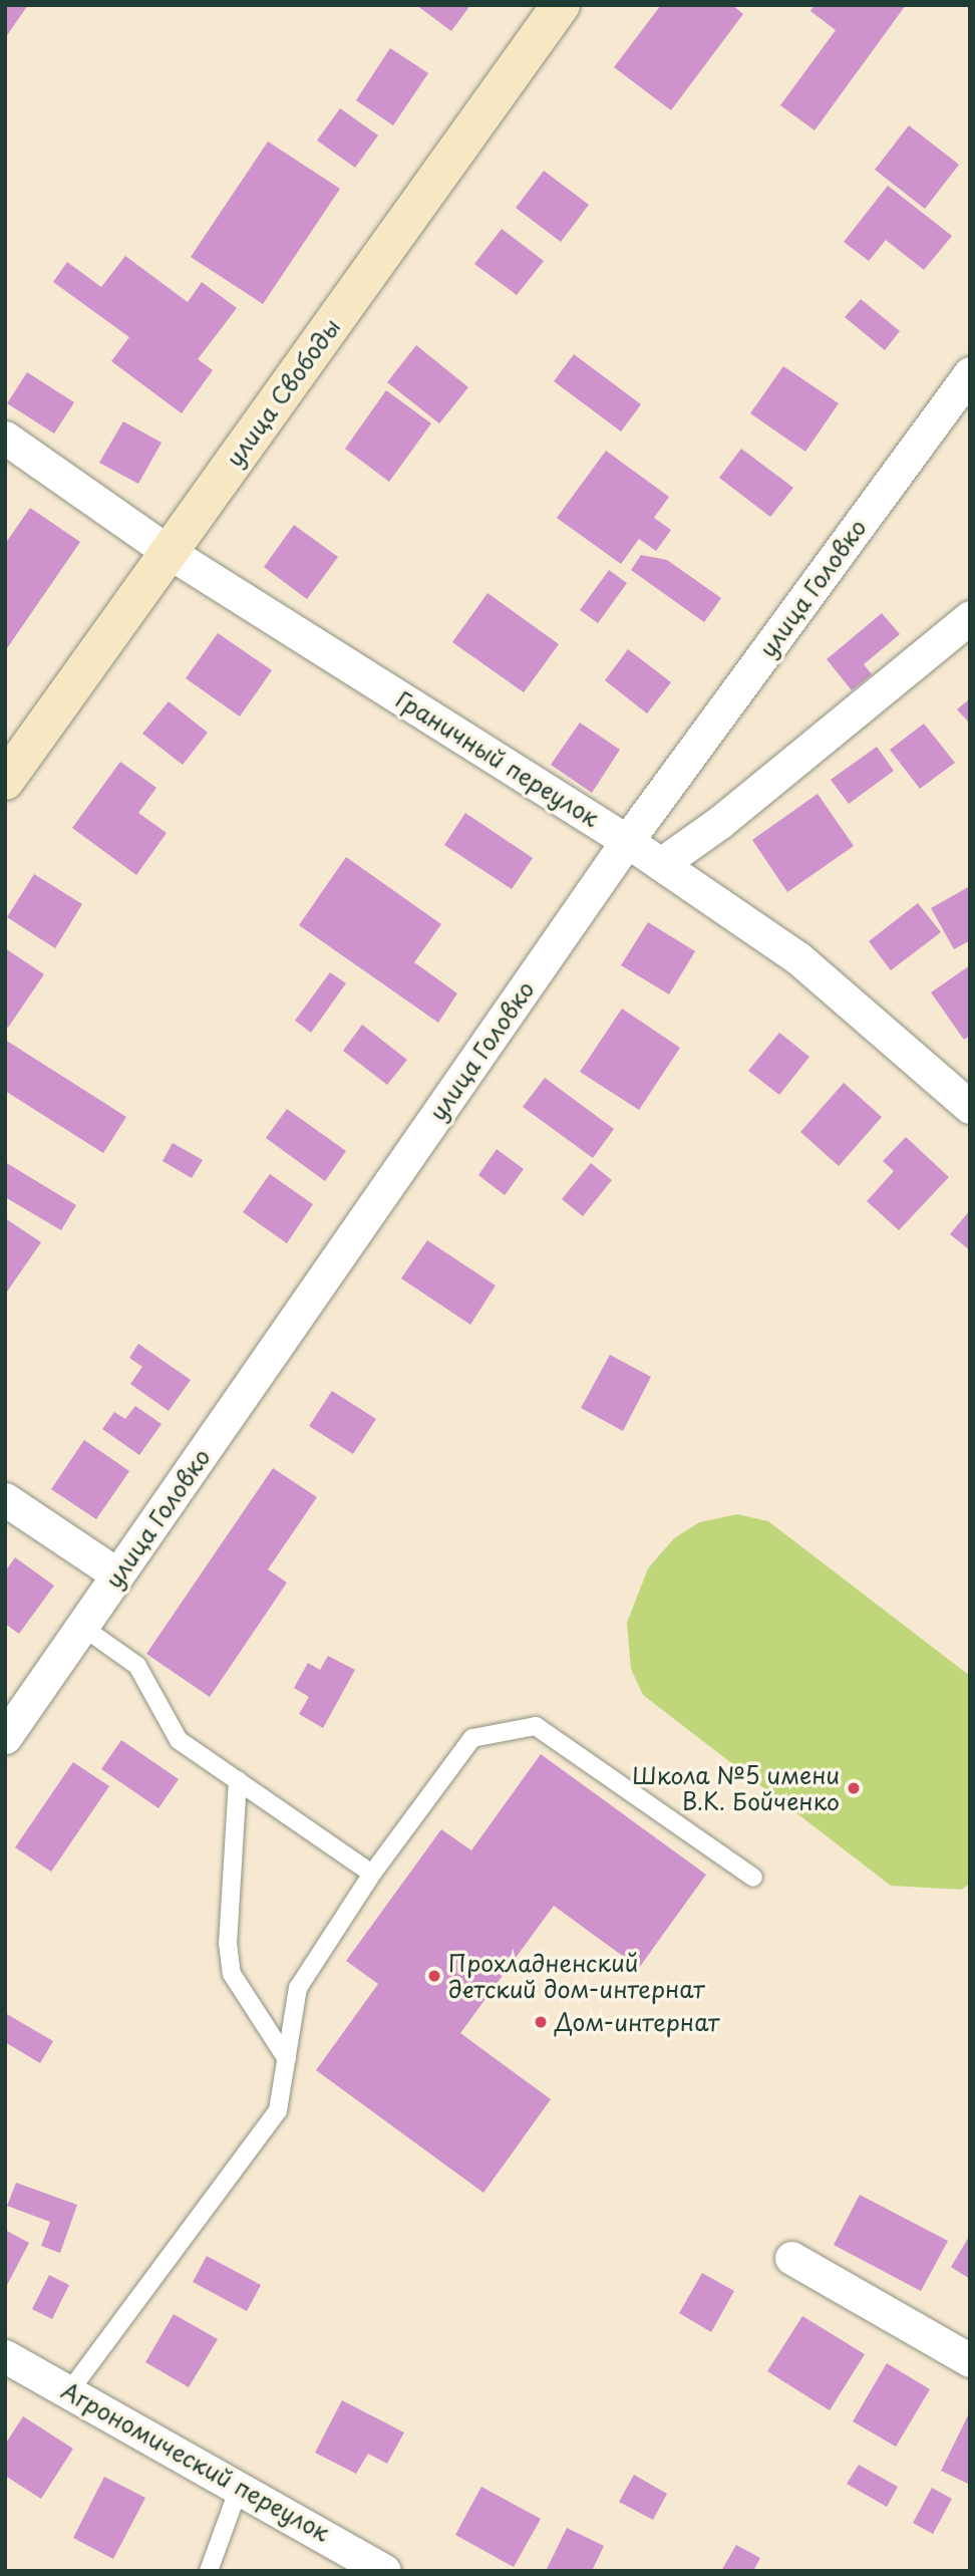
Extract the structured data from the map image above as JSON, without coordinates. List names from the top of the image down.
{
  "streets": {
    "main road": ["улица Свободы"],
    "street": ["улица Головко", "Граничный переулок", "Агрономический переулок"]
  },
  "crossings": [
    ["улица Свободы", "Граничный переулок"],
    ["улица Головко", "Граничный переулок"]
  ],
  "places": ["Школа №5 имени В.К. Бойченко", "Прохладненский детский дом-интернат", "Дом-интернат"]
}
